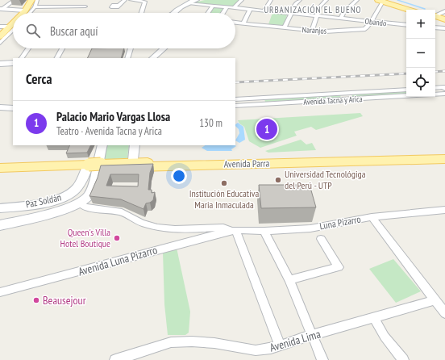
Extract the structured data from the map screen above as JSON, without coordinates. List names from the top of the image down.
{
  "streets": {
    "main road": ["Avenida Parra"],
    "street": [
      "Obando",
      "Naranjos",
      "Avenida Tacna y Arica",
      "Paz Soldán",
      "Luna Pizarro",
      "Avenida Luna Pizarro",
      "Avenida Lima"
    ]
  },
  "crossings": [
    ["Obando", "Naranjos"],
    ["Avenida Parra", "Paz Soldán"],
    ["Luna Pizarro", "Avenida Luna Pizarro"]
  ],
  "districts": ["URBANIZACIÓN EL BUENO"],
  "places": [
    "Universidad Tecnológiga del Perú - UTP",
    "Institución Educativa Maria Inmaculada",
    "Queen's Villa Hotel Boutique",
    "Beausejour"
  ],
  "page": {
    "map_buttons": ["+", "−"],
    "search": "Buscar aquí",
    "heading": "Cerca",
    "list": [
      {
        "mark": "1",
        "name": "Palacio Mario Vargas Llosa",
        "note": "Teatro · Avenida Tacna y Arica",
        "value": "130 m"
      }
    ],
    "pins": "1"
  }
}
